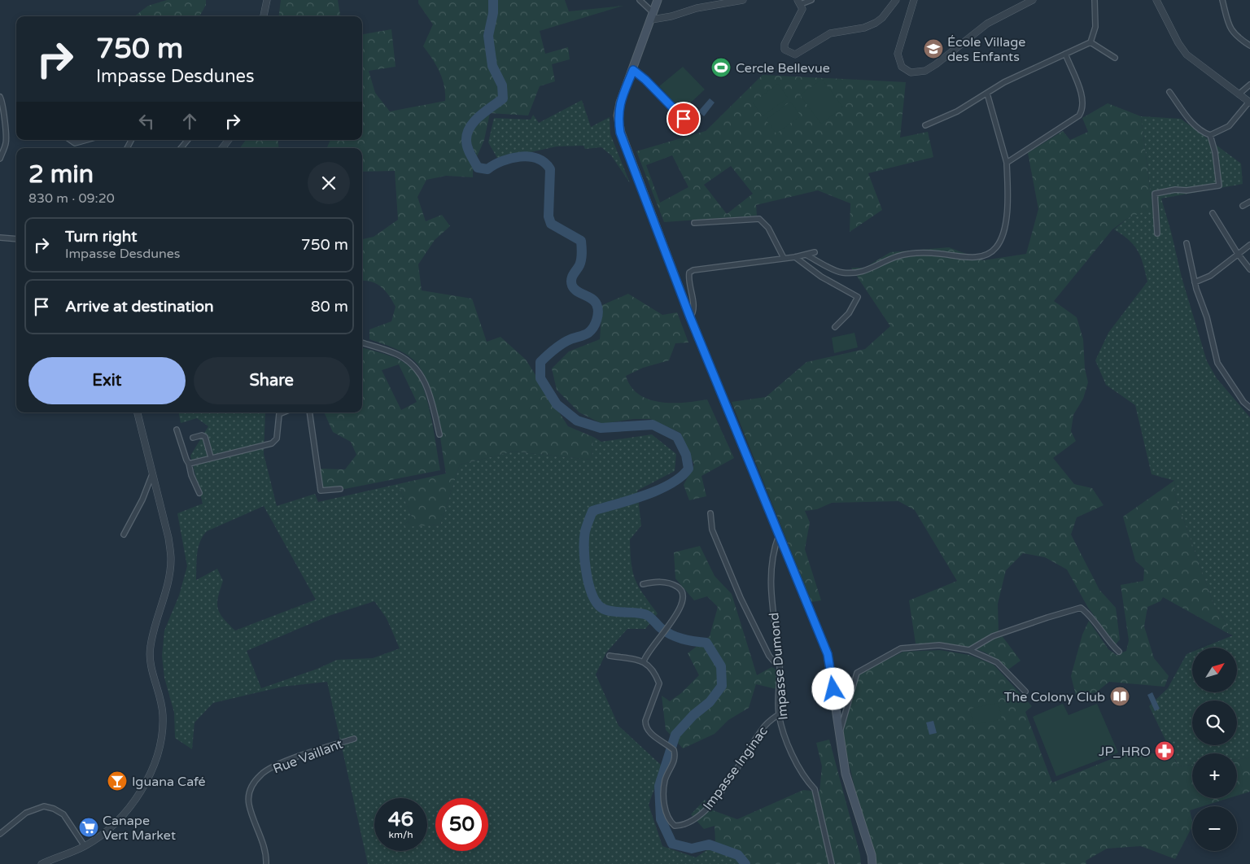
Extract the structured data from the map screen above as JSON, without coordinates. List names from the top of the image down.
{
  "streets": {
    "street": ["Impasse Dumond", "Rue Vaillant", "Impasse Inginac"]
  },
  "crossings": [
    ["Impasse Dumond", "Impasse Inginac"]
  ],
  "places": {
    "school or university": ["École Village des Enfants"],
    "sports": ["Cercle Bellevue"],
    "library": ["The Colony Club"],
    "pharmacy": ["JP_HRO"],
    "bar": ["Iguana Café"],
    "supermarket": ["Canape Vert Market"]
  },
  "north": "top right",
  "page": {
    "turn": ["750 m", "Impasse Desdunes"],
    "heading": ["2 min", "830 m · 09:20"],
    "list": [
      {
        "name": "Turn right",
        "note": "Impasse Desdunes",
        "value": "750 m"
      },
      {
        "name": "Arrive at destination",
        "value": "80 m"
      }
    ],
    "buttons": ["Exit", "Share"],
    "map_buttons": ["+", "−"],
    "speed": "46 km/h",
    "limit": "50"
  }
}
